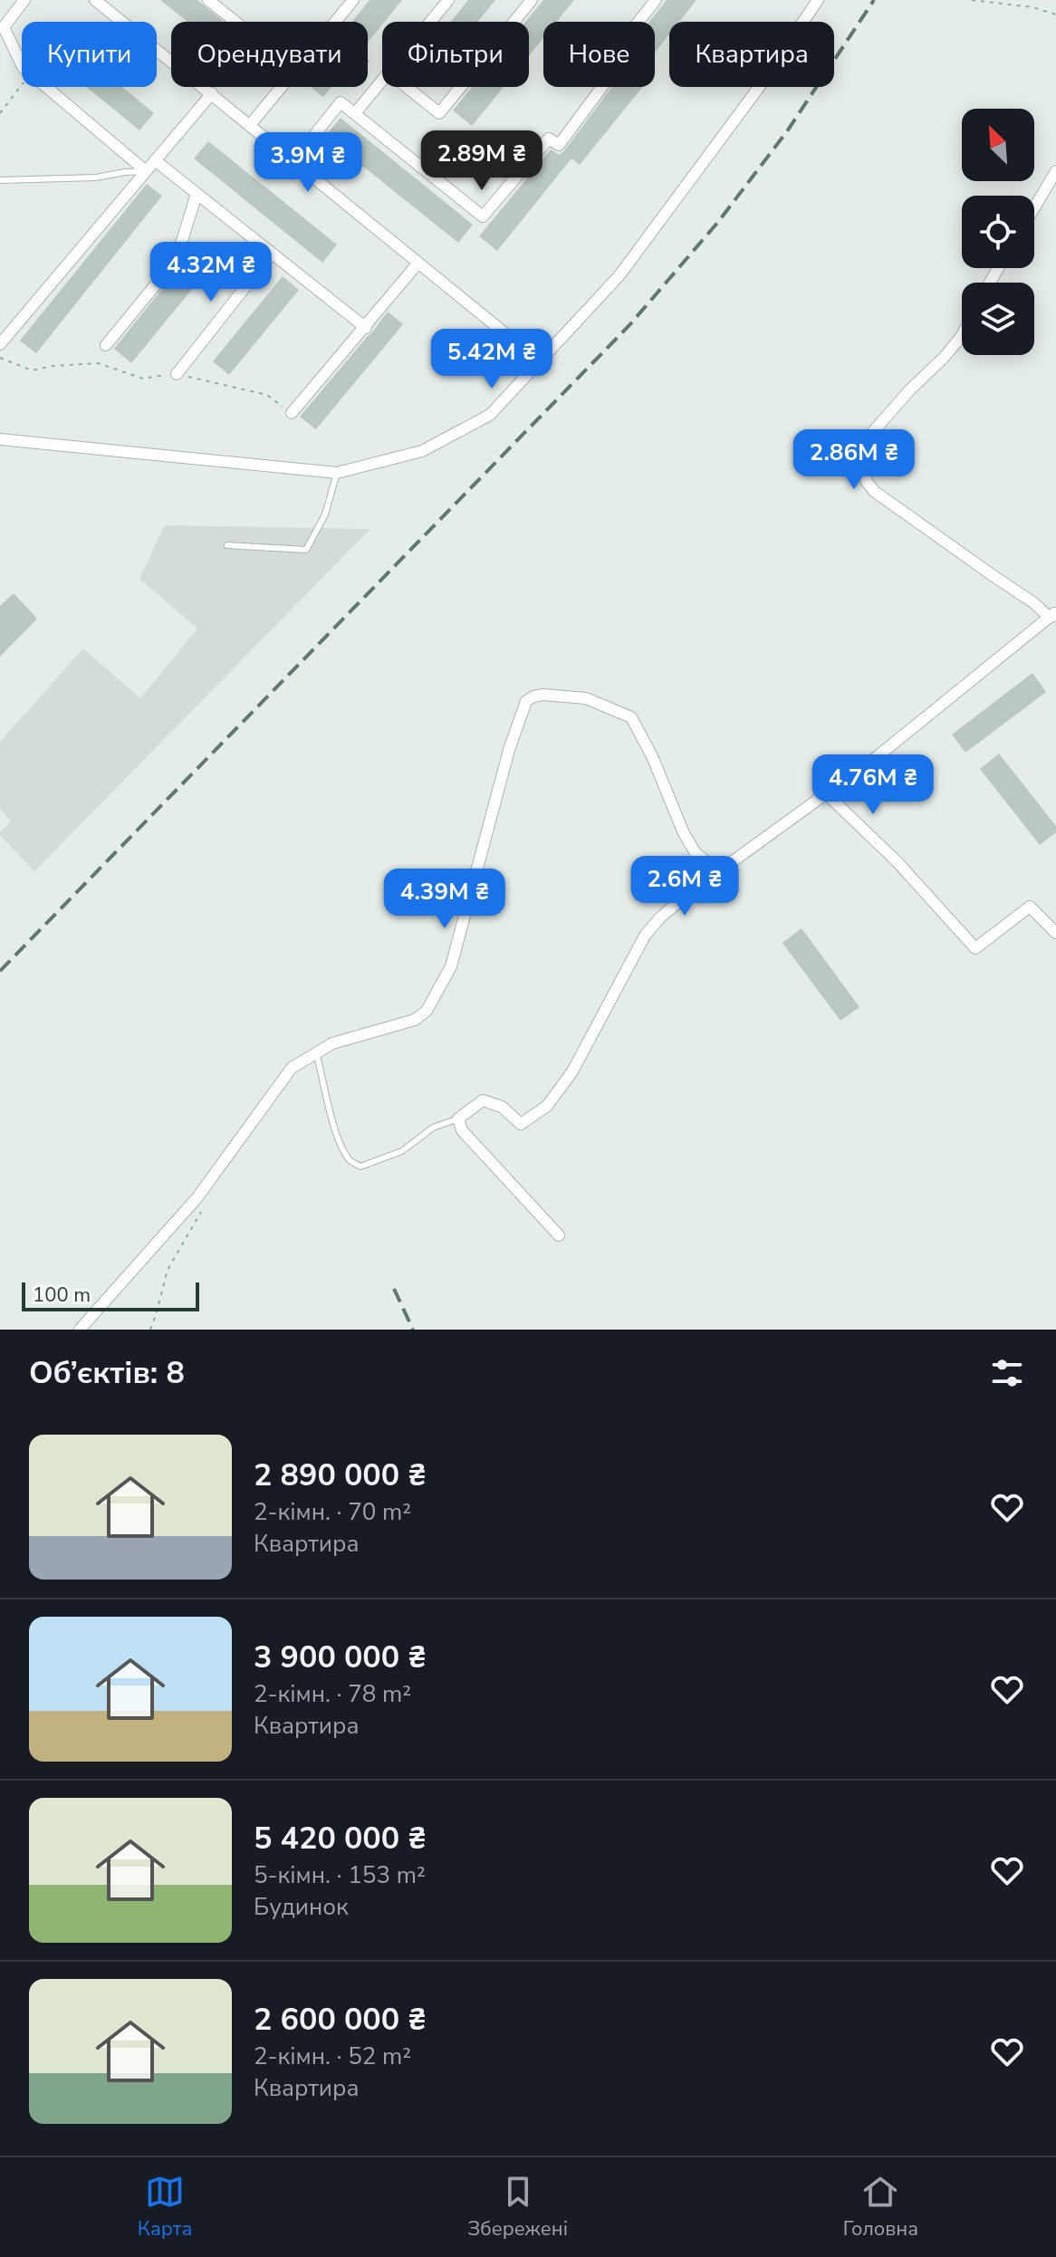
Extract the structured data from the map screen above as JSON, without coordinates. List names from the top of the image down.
{
  "scale_bar": "100 m",
  "north": "top left",
  "page": {
    "chip": [
      "Купити",
      "Орендувати",
      "Фільтри",
      "Нове",
      "Квартира"
    ],
    "price": [
      "2.89M ₴",
      "3.9M ₴",
      "4.32M ₴",
      "5.42M ₴",
      "2.86M ₴",
      "4.76M ₴",
      "2.6M ₴",
      "4.39M ₴"
    ],
    "scale": "100 m",
    "heading": "Об’єктів: 8",
    "list": [
      {
        "name": "2 890 000 ₴",
        "note": "2-кімн. · 70 m² · Квартира"
      },
      {
        "name": "3 900 000 ₴",
        "note": "2-кімн. · 78 m² · Квартира"
      },
      {
        "name": "5 420 000 ₴",
        "note": "5-кімн. · 153 m² · Будинок"
      },
      {
        "name": "2 600 000 ₴",
        "note": "2-кімн. · 52 m² · Квартира"
      }
    ],
    "tabs": ["Карта", "Збережені", "Головна"]
  }
}
